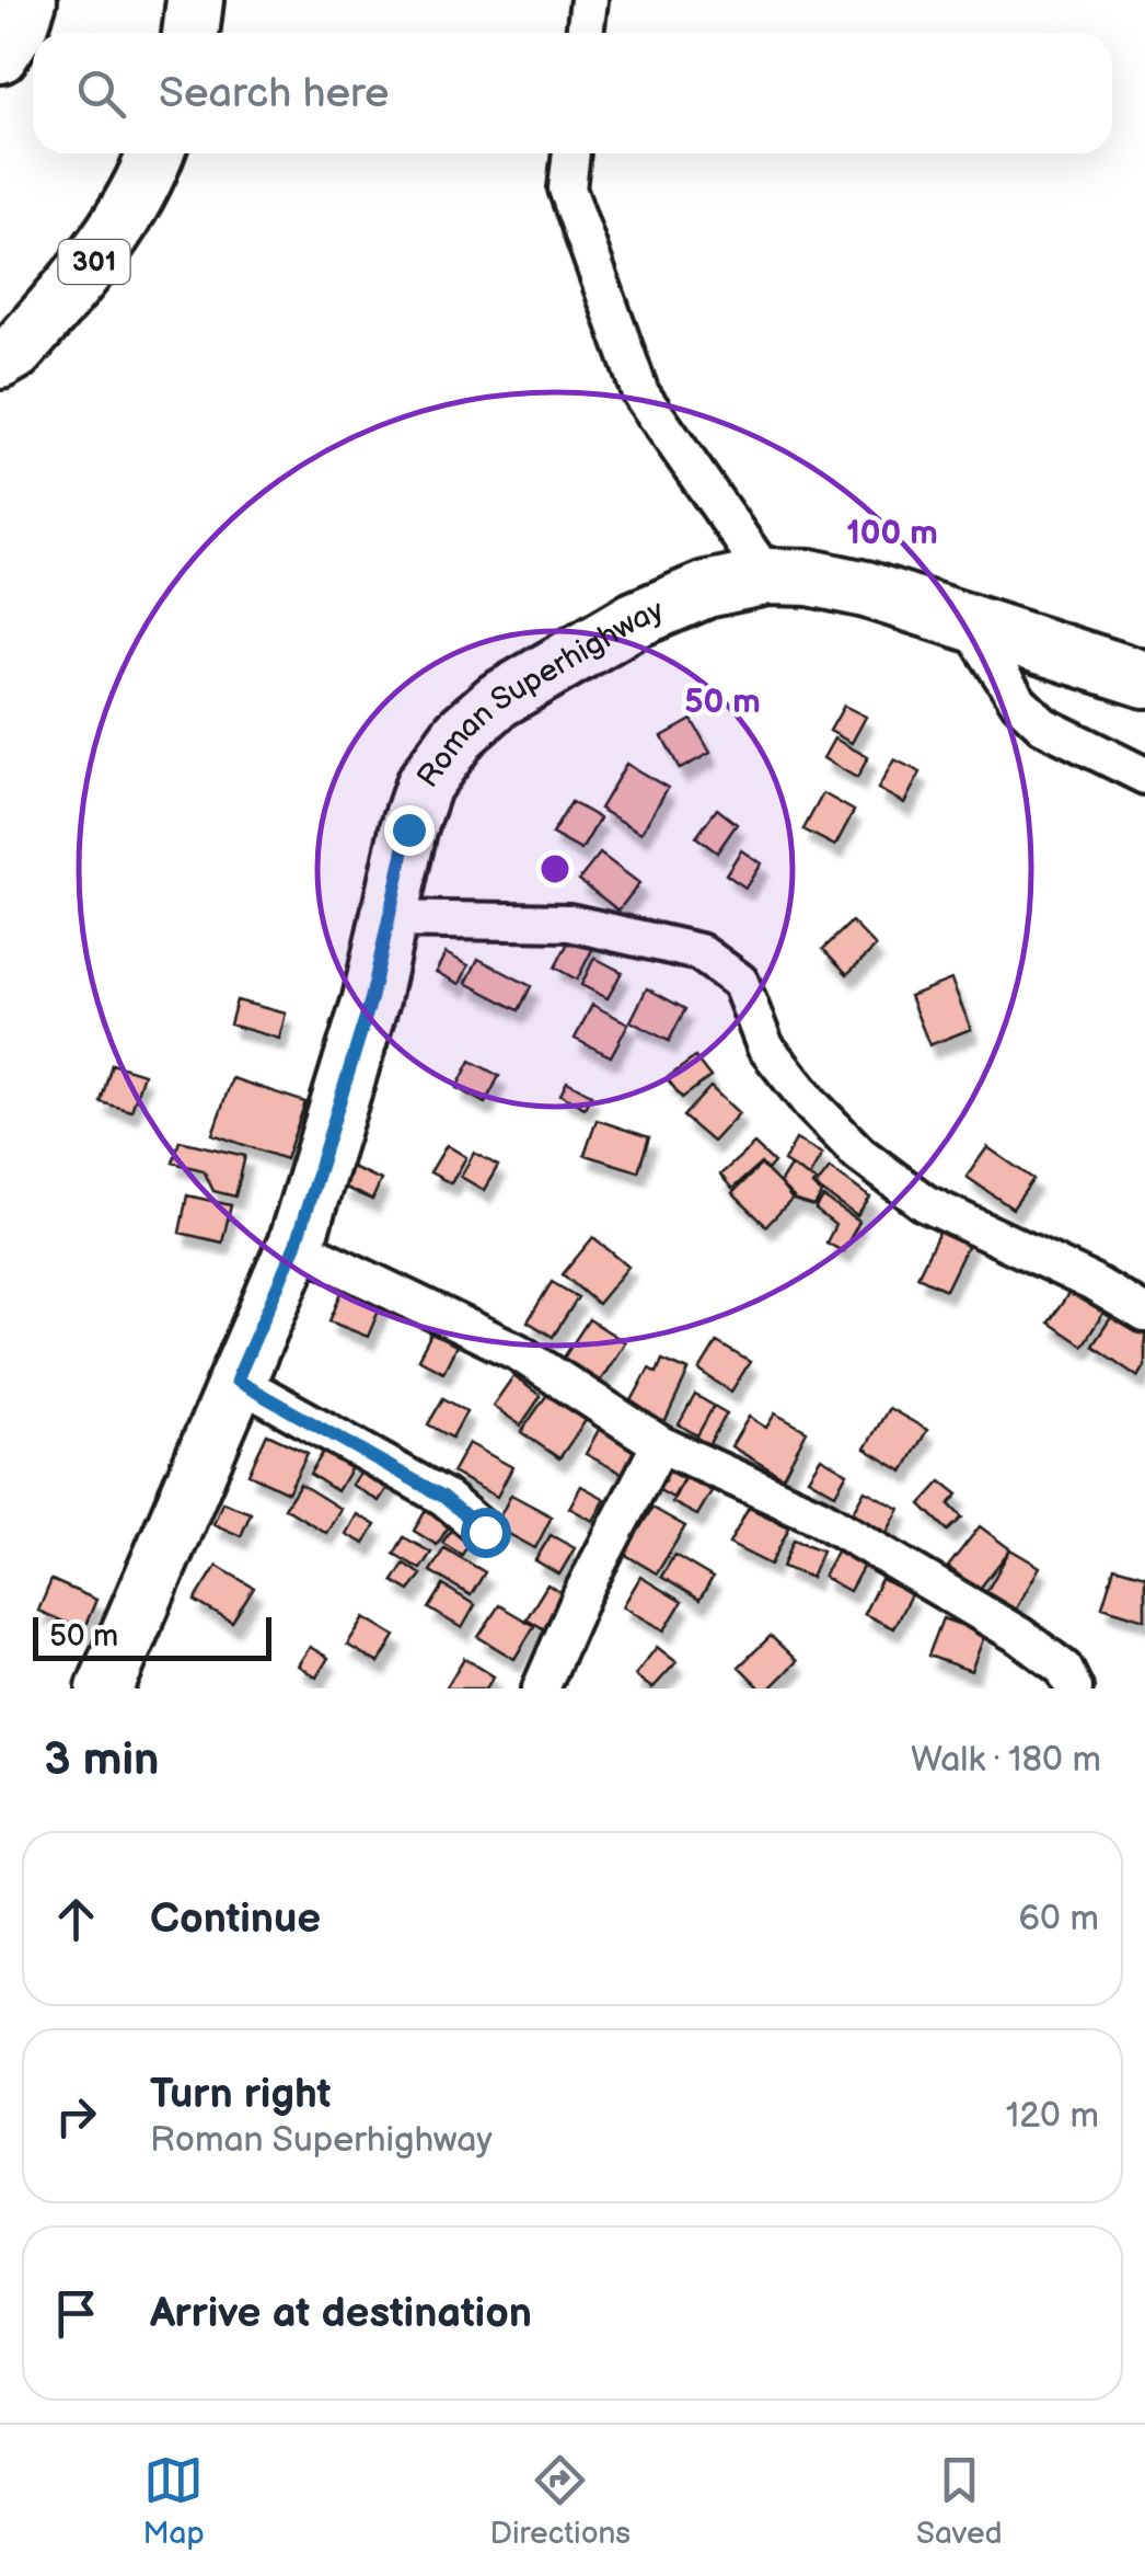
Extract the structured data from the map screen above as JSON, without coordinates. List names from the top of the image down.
{
  "streets": {
    "main road": ["301", "Roman Superhighway"]
  },
  "scale_bar": "50 m",
  "page": {
    "search": "Search here",
    "scale": "50 m",
    "heading": ["3 min", "Walk · 180 m"],
    "list": [
      ["Continue", "60 m"],
      ["Turn right", "Roman Superhighway", "120 m"],
      "Arrive at destination"
    ],
    "nav": ["Map", "Directions", "Saved"]
  },
  "rings": ["100 m", "50 m"]
}
